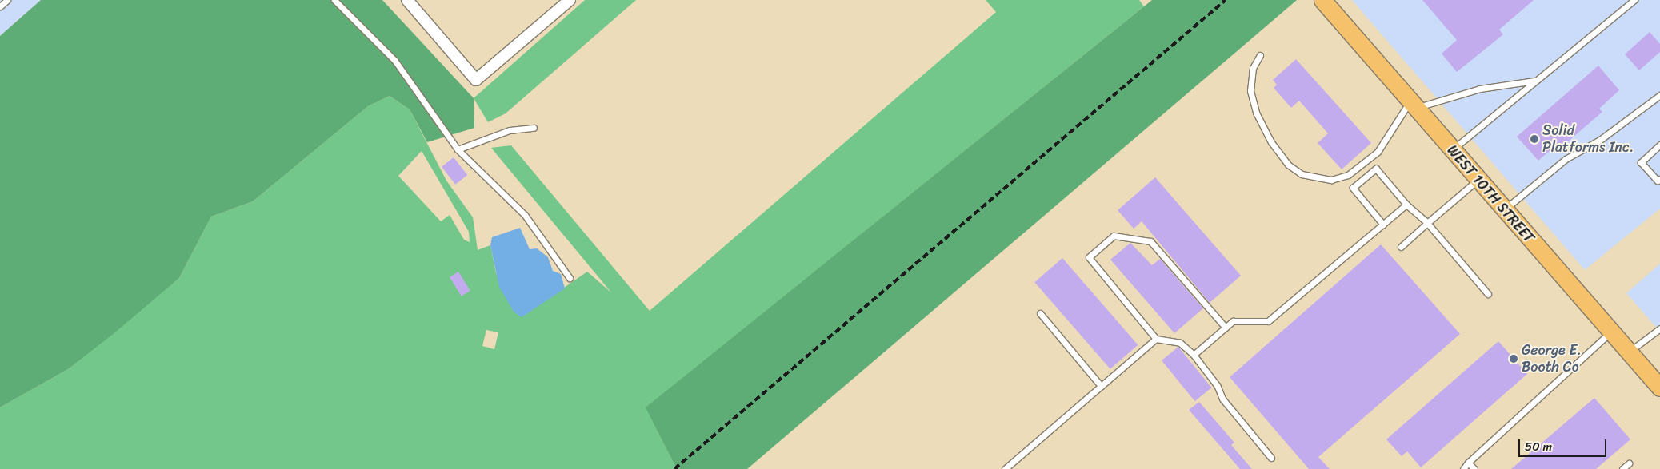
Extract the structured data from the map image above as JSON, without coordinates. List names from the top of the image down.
{
  "streets": {
    "main road": ["WEST 10TH STREET"]
  },
  "places": ["Solid Platforms Inc.", "George E. Booth Co"],
  "scale_bar": "50 m"
}
